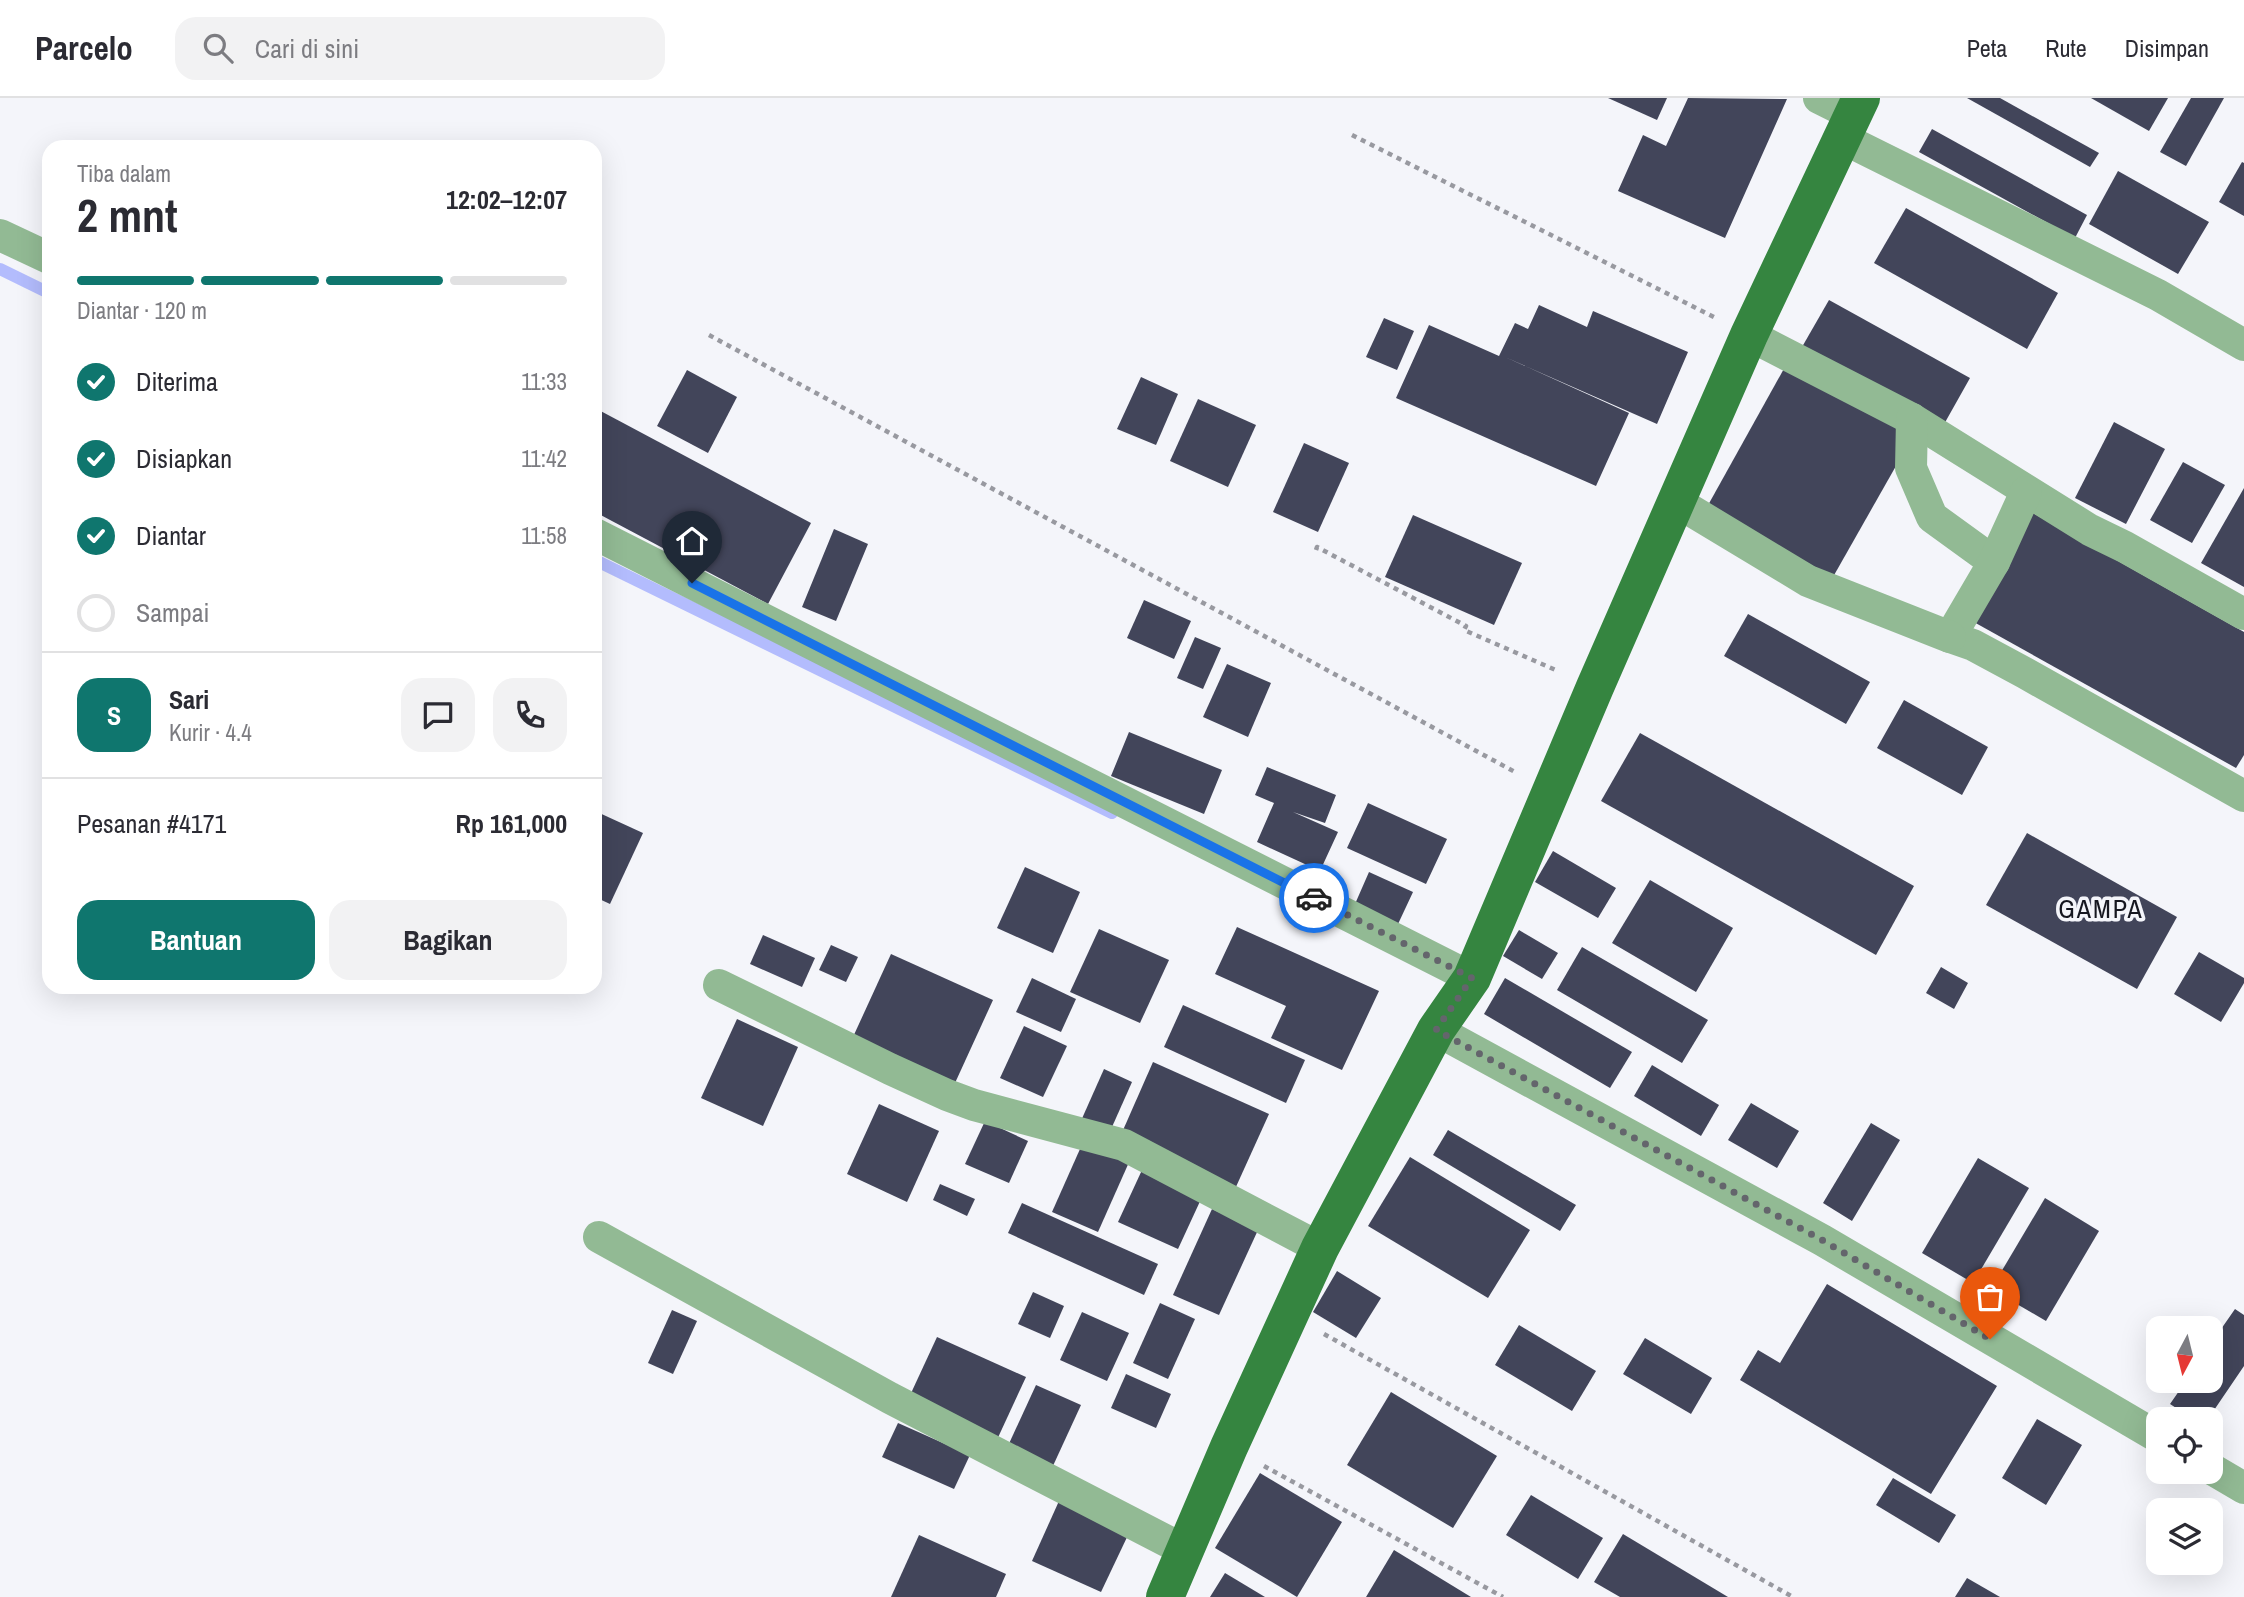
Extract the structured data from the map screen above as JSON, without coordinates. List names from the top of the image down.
{
  "districts": ["GAMPA"],
  "north": "bottom",
  "page": {
    "header": "Parcelo",
    "search": "Cari di sini",
    "nav": ["Peta", "Rute", "Disimpan"],
    "heading": ["2 mnt", "Tiba dalam", "12:02–12:07"],
    "panel": [
      "Sari",
      "Kurir · 4.4",
      "Pesanan #4171",
      "Rp 161,000"
    ],
    "bar": "Diantar · 120 m",
    "list": [
      ["Diterima", "11:33"],
      ["Disiapkan", "11:42"],
      ["Diantar", "11:58"],
      "Sampai"
    ],
    "round": "S",
    "buttons": ["Bantuan", "Bagikan"]
  }
}
